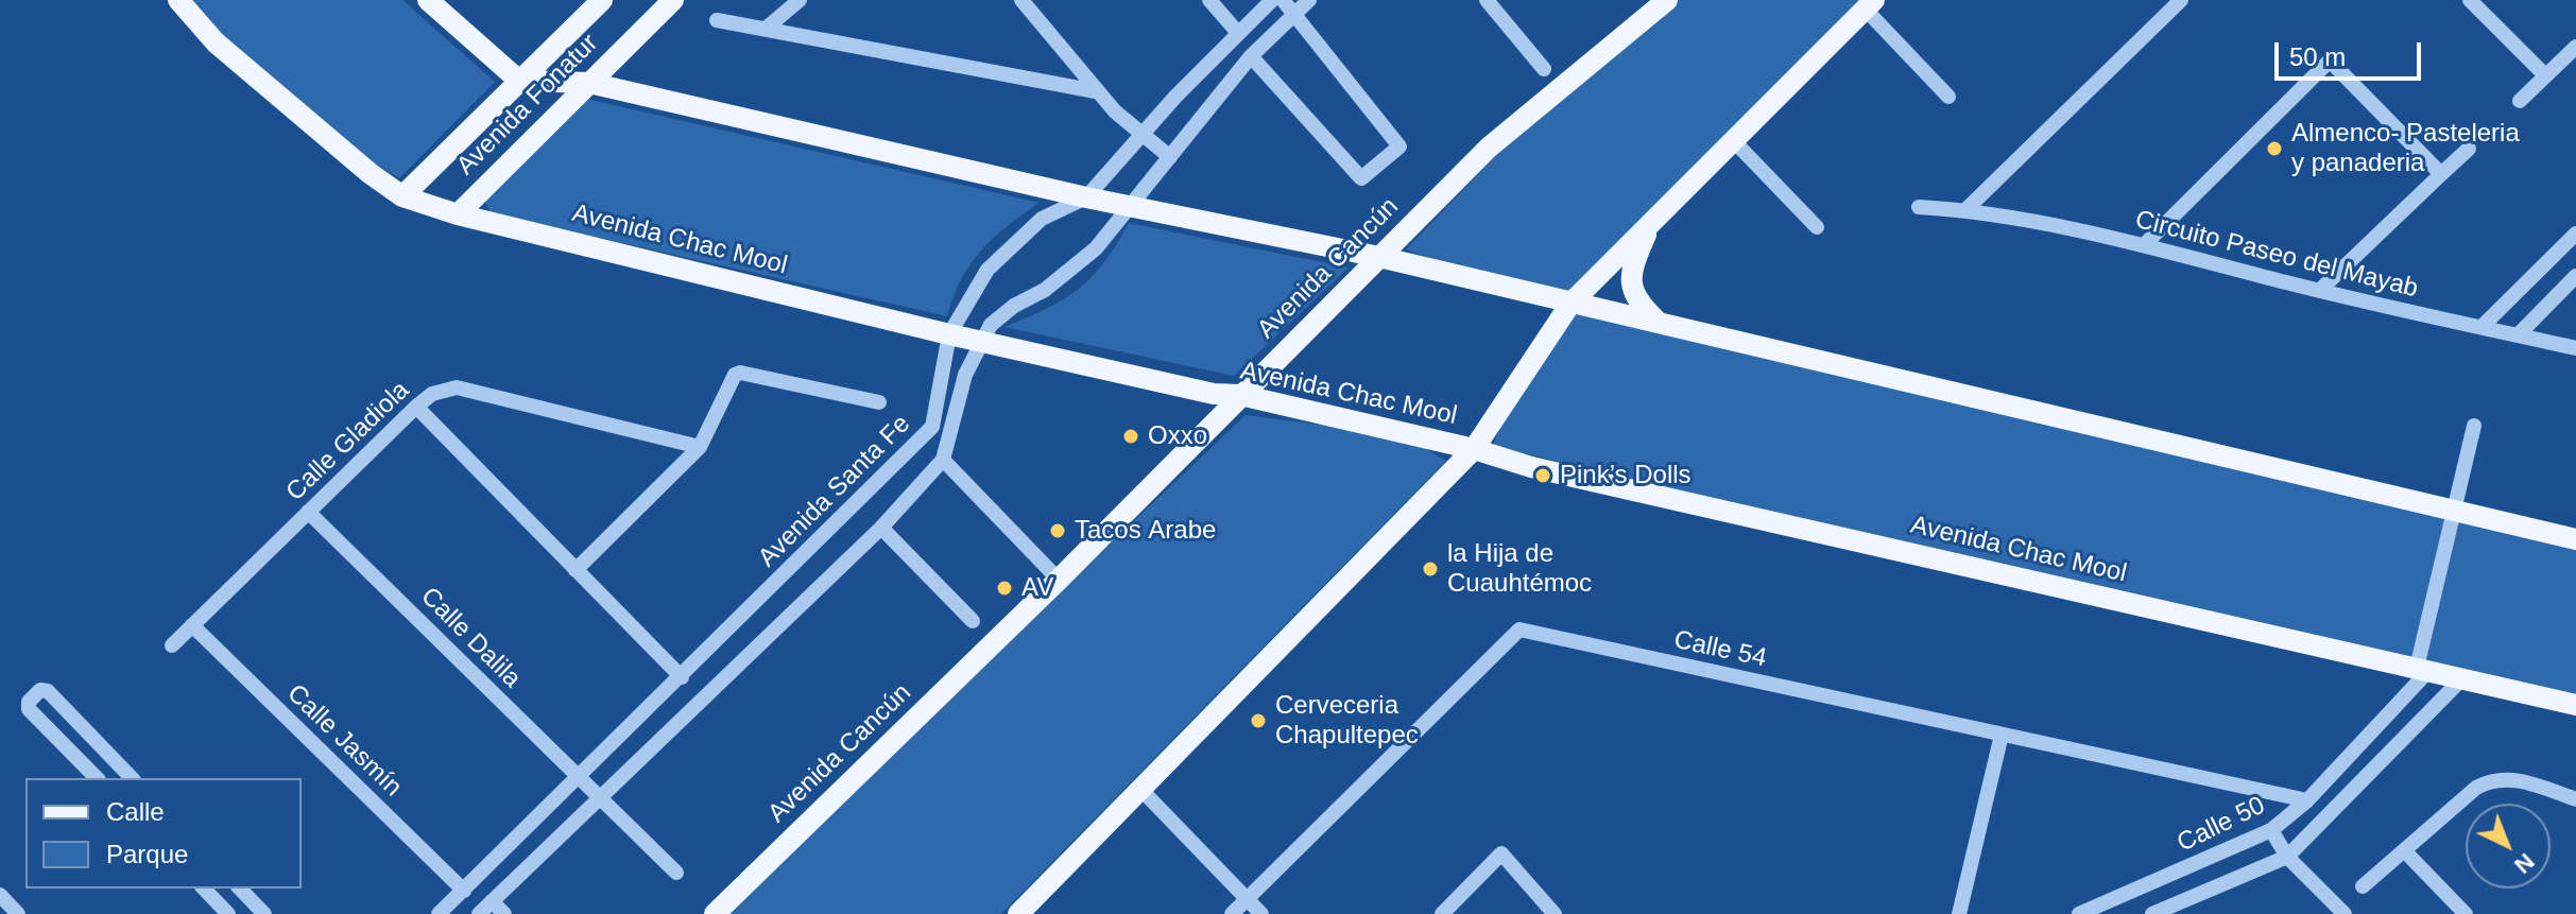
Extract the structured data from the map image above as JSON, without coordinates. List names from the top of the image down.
{
  "streets": {
    "main road": ["Avenida Fonatur", "Avenida Chac Mool", "Avenida Cancún"],
    "street": [
      "Circuito Paseo del Mayab",
      "Calle Gladiola",
      "Avenida Santa Fe",
      "Calle Dalila",
      "Calle 54",
      "Calle Jasmín",
      "Calle 50"
    ]
  },
  "crossings": [
    ["Avenida Fonatur", "Avenida Chac Mool"],
    ["Avenida Chac Mool", "Avenida Cancún"],
    ["Avenida Chac Mool", "Avenida Santa Fe"],
    ["Avenida Chac Mool", "Calle 50"],
    ["Calle Gladiola", "Calle Dalila"],
    ["Calle Gladiola", "Calle Jasmín"],
    ["Avenida Santa Fe", "Calle Dalila"],
    ["Avenida Santa Fe", "Calle Jasmín"],
    ["Calle 54", "Calle 50"]
  ],
  "places": [
    "Almenco- Pasteleria y panaderia",
    "Oxxo",
    "Pink’s Dolls",
    "Tacos Arabe",
    "la Hija de Cuauhtémoc",
    "AV",
    "Cerveceria Chapultepec"
  ],
  "legend": ["Calle", "Parque"],
  "scale_bar": "50 m",
  "north": "bottom right"
}
